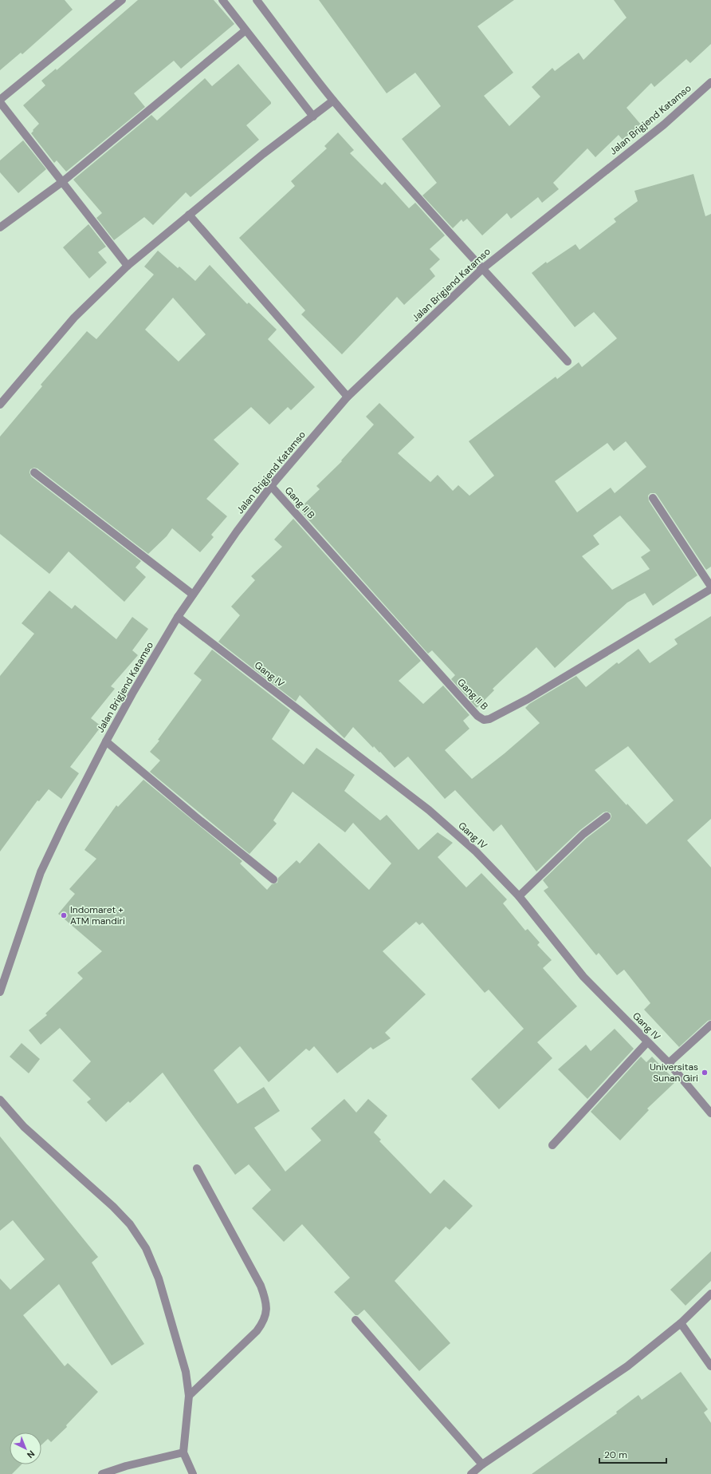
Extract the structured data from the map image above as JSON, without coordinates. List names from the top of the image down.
{
  "streets": {
    "street": ["Jalan Brigjend Katamso", "Gang II B", "Gang IV"]
  },
  "crossings": [
    ["Jalan Brigjend Katamso", "Gang II B"],
    ["Jalan Brigjend Katamso", "Gang IV"]
  ],
  "places": ["Indomaret + ATM mandiri", "Universitas Sunan Giri"],
  "scale_bar": "20 m",
  "north": "bottom right"
}
